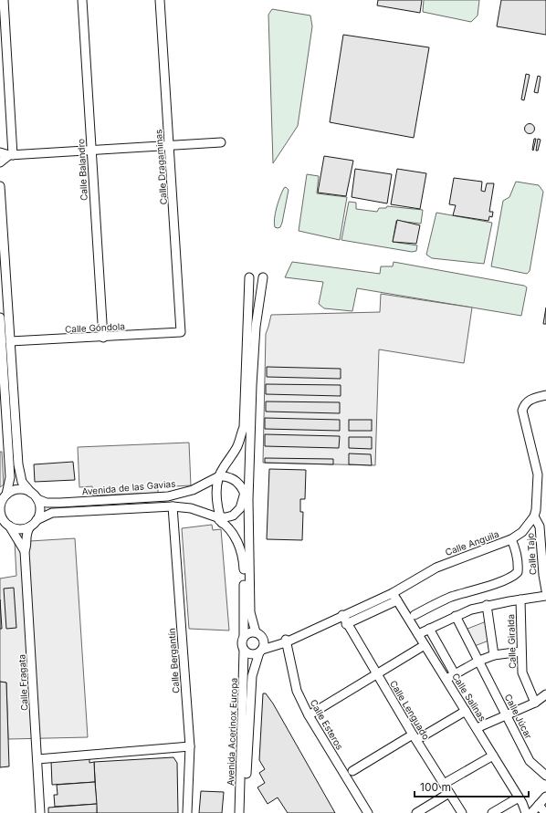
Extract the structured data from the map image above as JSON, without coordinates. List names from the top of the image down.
{
  "streets": {
    "street": [
      "Calle Dragaminas",
      "Calle Balandro",
      "Calle Góndola",
      "Avenida de las Gavias",
      "Calle Anguila",
      "Calle Tajo",
      "Calle Giralda",
      "Calle Bergantín",
      "Calle Fragata",
      "Calle Salinas",
      "Calle Lenguado",
      "Calle Júcar",
      "Calle Esteros",
      "Avenida Acerinox Europa"
    ]
  },
  "crossings": [
    ["Calle Dragaminas", "Calle Góndola"],
    ["Calle Balandro", "Calle Góndola"],
    ["Avenida de las Gavias", "Calle Fragata"],
    ["Calle Anguila", "Calle Tajo"],
    ["Calle Anguila", "Calle Salinas"],
    ["Calle Anguila", "Calle Lenguado"],
    ["Calle Anguila", "Calle Esteros"],
    ["Calle Anguila", "Avenida Acerinox Europa"]
  ],
  "scale_bar": "100 m"
}
